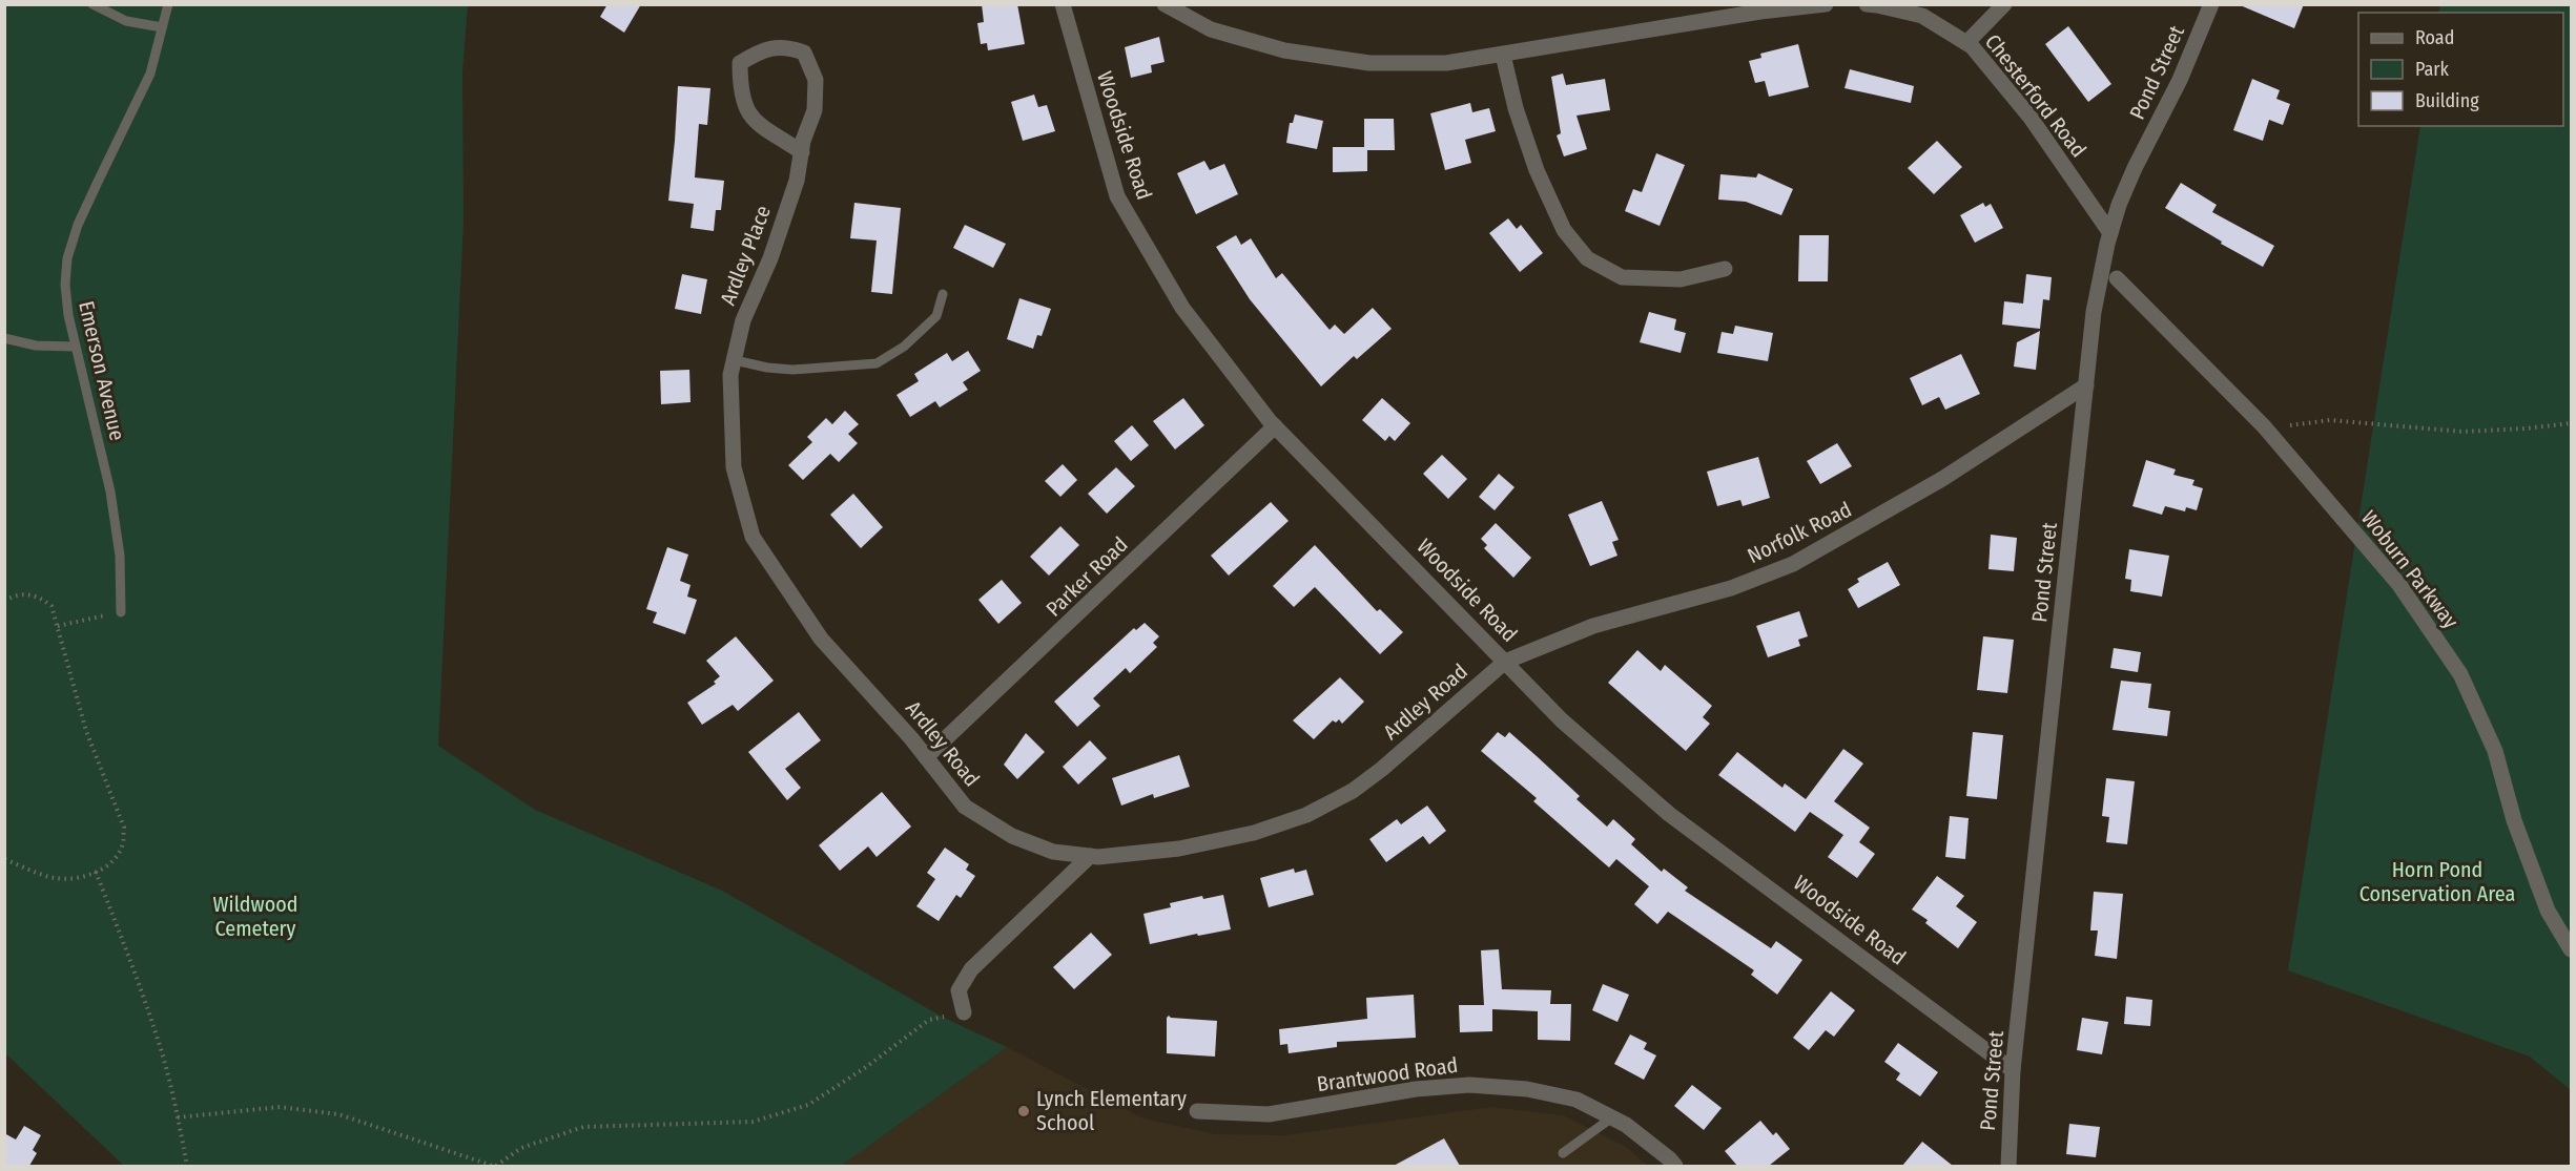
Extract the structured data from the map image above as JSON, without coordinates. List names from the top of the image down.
{
  "streets": {
    "street": [
      "Pond Street",
      "Chesterford Road",
      "Woodside Road",
      "Ardley Place",
      "Norfolk Road",
      "Woburn Parkway",
      "Parker Road",
      "Ardley Road",
      "Brantwood Road"
    ],
    "lane": ["Emerson Avenue"]
  },
  "crossings": [
    ["Pond Street", "Chesterford Road"],
    ["Pond Street", "Woodside Road"],
    ["Pond Street", "Norfolk Road"],
    ["Woodside Road", "Norfolk Road"],
    ["Woodside Road", "Parker Road"],
    ["Woodside Road", "Ardley Road"],
    ["Ardley Place", "Ardley Road"],
    ["Norfolk Road", "Ardley Road"],
    ["Parker Road", "Ardley Road"]
  ],
  "parks": ["Horn Pond Conservation Area", "Wildwood Cemetery"],
  "places": ["Lynch Elementary School"],
  "legend": ["Road", "Park", "Building"]
}
